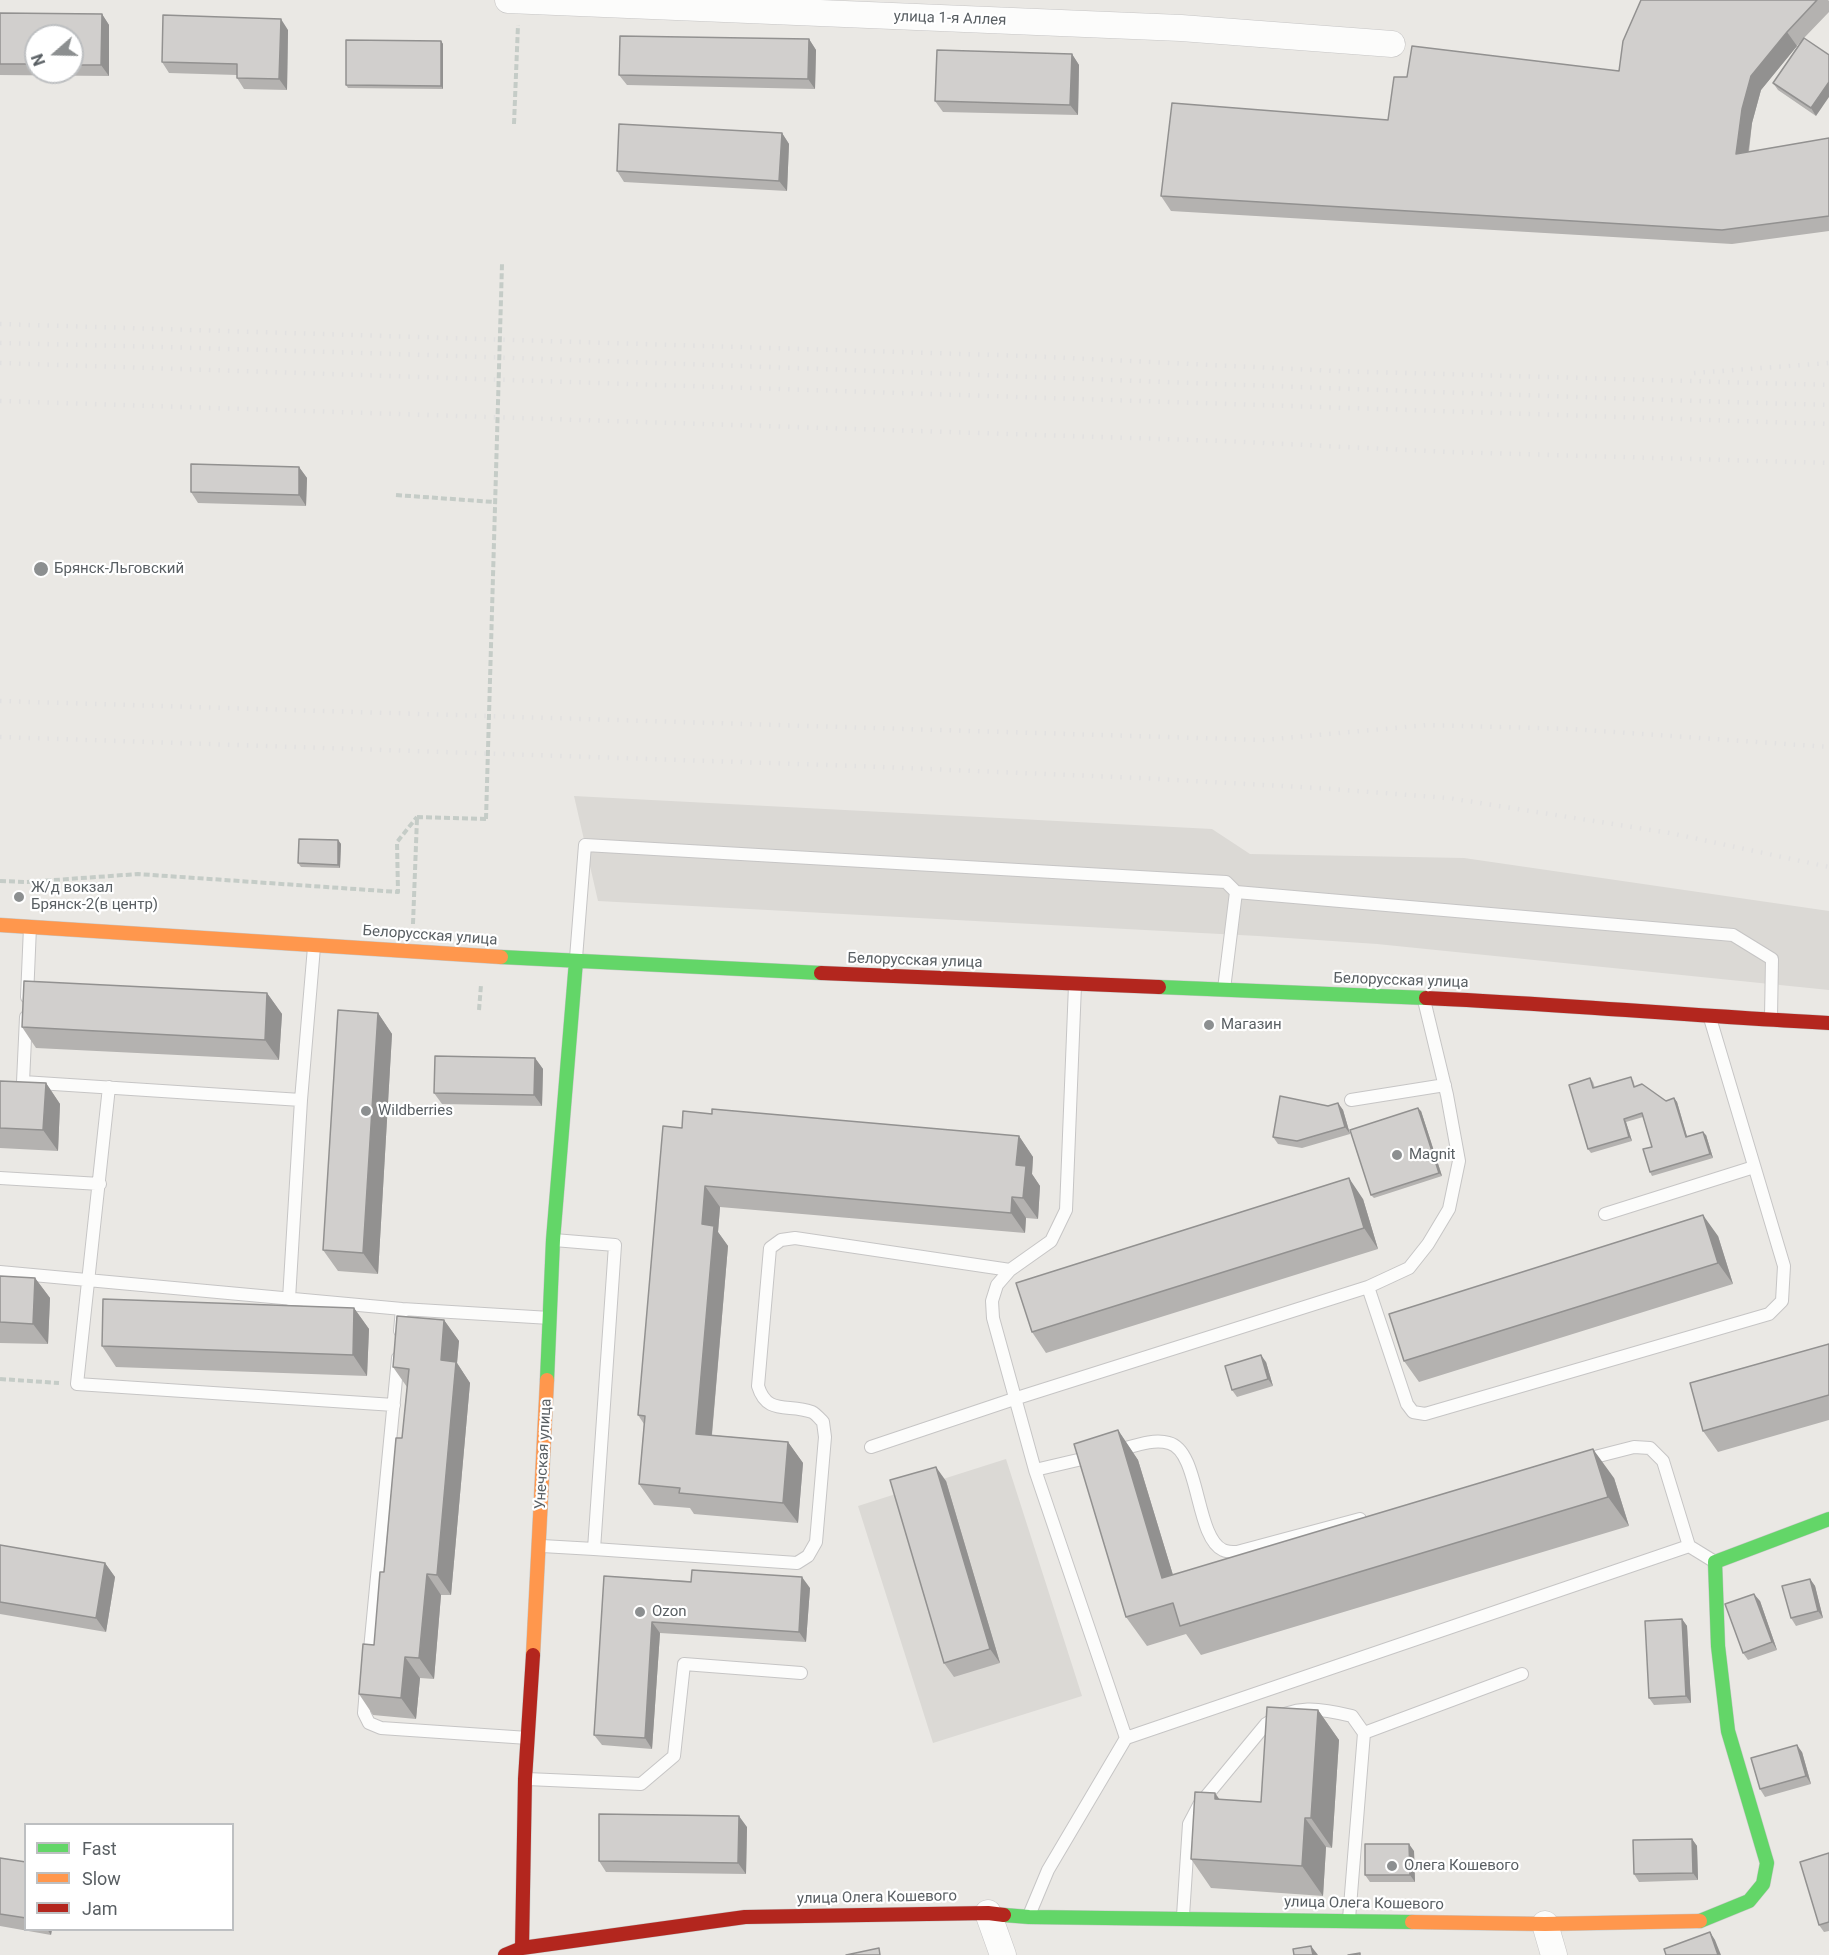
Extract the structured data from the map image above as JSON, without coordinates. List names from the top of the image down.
{
  "streets": {
    "street": [
      "улица 1-я Аллея",
      "Белорусская улица",
      "Унечская улица",
      "улица Олега Кошевого"
    ]
  },
  "crossings": [
    ["Белорусская улица", "Унечская улица"],
    ["Унечская улица", "улица Олега Кошевого"]
  ],
  "places": [
    "Брянск-Льговский",
    "Ж/д вокзал Брянск-2(в центр)",
    "Магазин",
    "Wildberries",
    "Magnit",
    "Ozon",
    "Олега Кошевого"
  ],
  "legend": ["Fast", "Slow", "Jam"],
  "north": "left"
}
